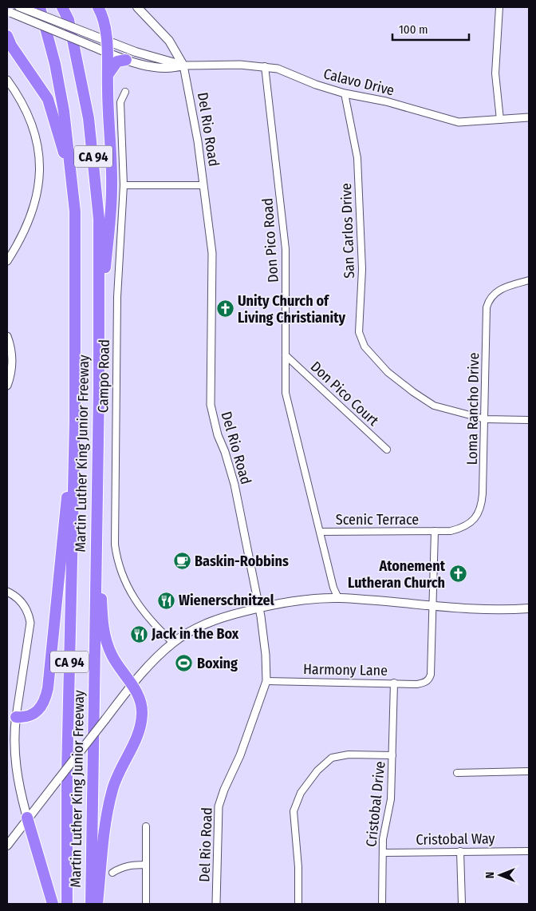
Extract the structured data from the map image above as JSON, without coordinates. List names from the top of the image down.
{
  "streets": {
    "highway": ["CA 94", "Martin Luther King Junior Freeway"],
    "main road": ["Calavo Drive", "Del Rio Road"],
    "street": [
      "San Carlos Drive",
      "Don Pico Road",
      "Campo Road",
      "Don Pico Court",
      "Loma Rancho Drive",
      "Scenic Terrace",
      "Harmony Lane",
      "Cristobal Drive",
      "Cristobal Way"
    ]
  },
  "crossings": [
    ["Calavo Drive", "Del Rio Road"],
    ["Calavo Drive", "San Carlos Drive"],
    ["Calavo Drive", "Don Pico Road"],
    ["Del Rio Road", "Harmony Lane"],
    ["San Carlos Drive", "Loma Rancho Drive"],
    ["Don Pico Road", "Don Pico Court"],
    ["Don Pico Road", "Scenic Terrace"],
    ["Loma Rancho Drive", "Scenic Terrace"],
    ["Harmony Lane", "Cristobal Drive"],
    ["Cristobal Drive", "Cristobal Way"]
  ],
  "places": {
    "church": ["Unity Church of Living Christianity", "Atonement Lutheran Church"],
    "cafe": ["Baskin-Robbins"],
    "restaurant": ["Wienerschnitzel", "Jack in the Box"],
    "sports": ["Boxing"]
  },
  "scale_bar": "100 m",
  "north": "left"
}
